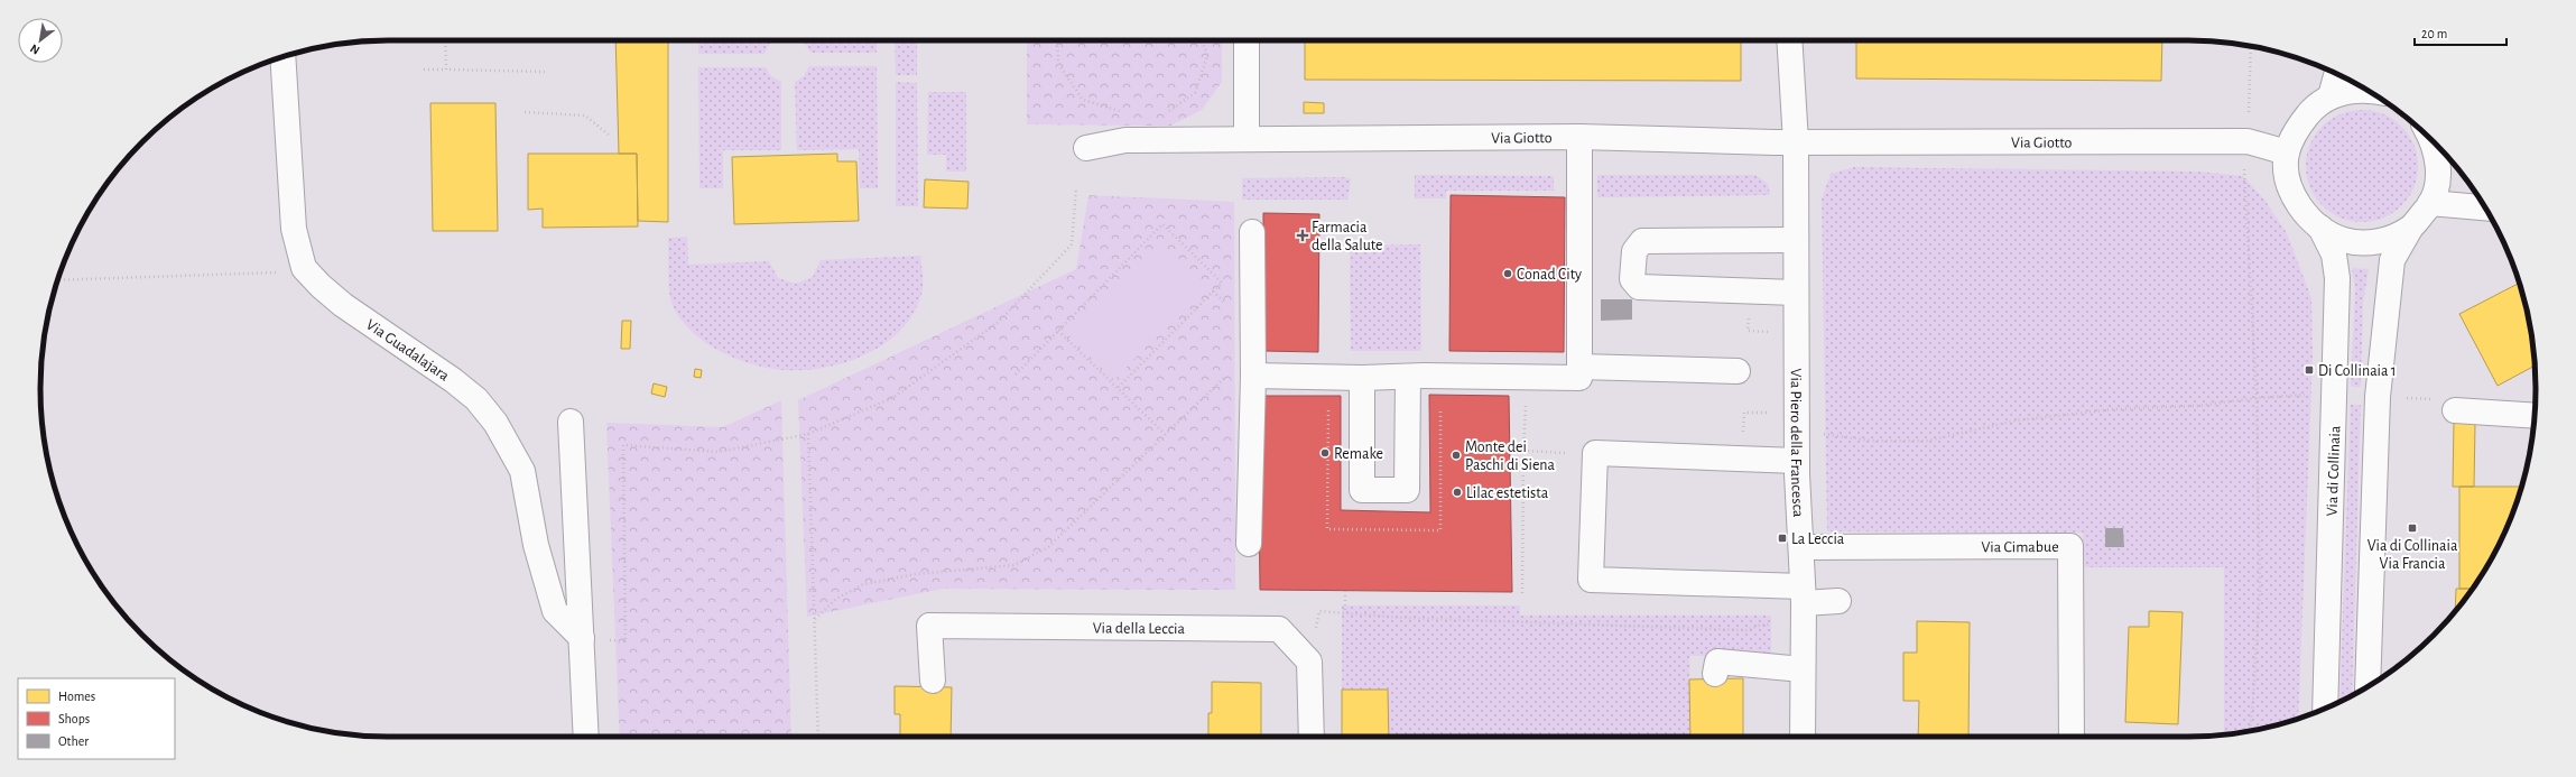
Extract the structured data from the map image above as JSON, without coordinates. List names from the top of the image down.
{
  "streets": {
    "street": [
      "Via Giotto",
      "Via Guadalajara",
      "Via Piero della Francesca",
      "Via di Collinaia",
      "Via Cimabue",
      "Via della Leccia"
    ]
  },
  "crossings": [
    ["Via Giotto", "Via Piero della Francesca"],
    ["Via Piero della Francesca", "Via Cimabue"]
  ],
  "places": {
    "health": ["Farmacia della Salute"],
    "other": [
      "Conad City",
      "Remake",
      "Monte dei Paschi di Siena",
      "Lilac estetista"
    ],
    "transit": ["Di Collinaia 1", "Via di Collinaia Via Francia", "La Leccia"]
  },
  "legend": ["Homes", "Shops", "Other"],
  "scale_bar": "20 m",
  "north": "bottom left"
}
